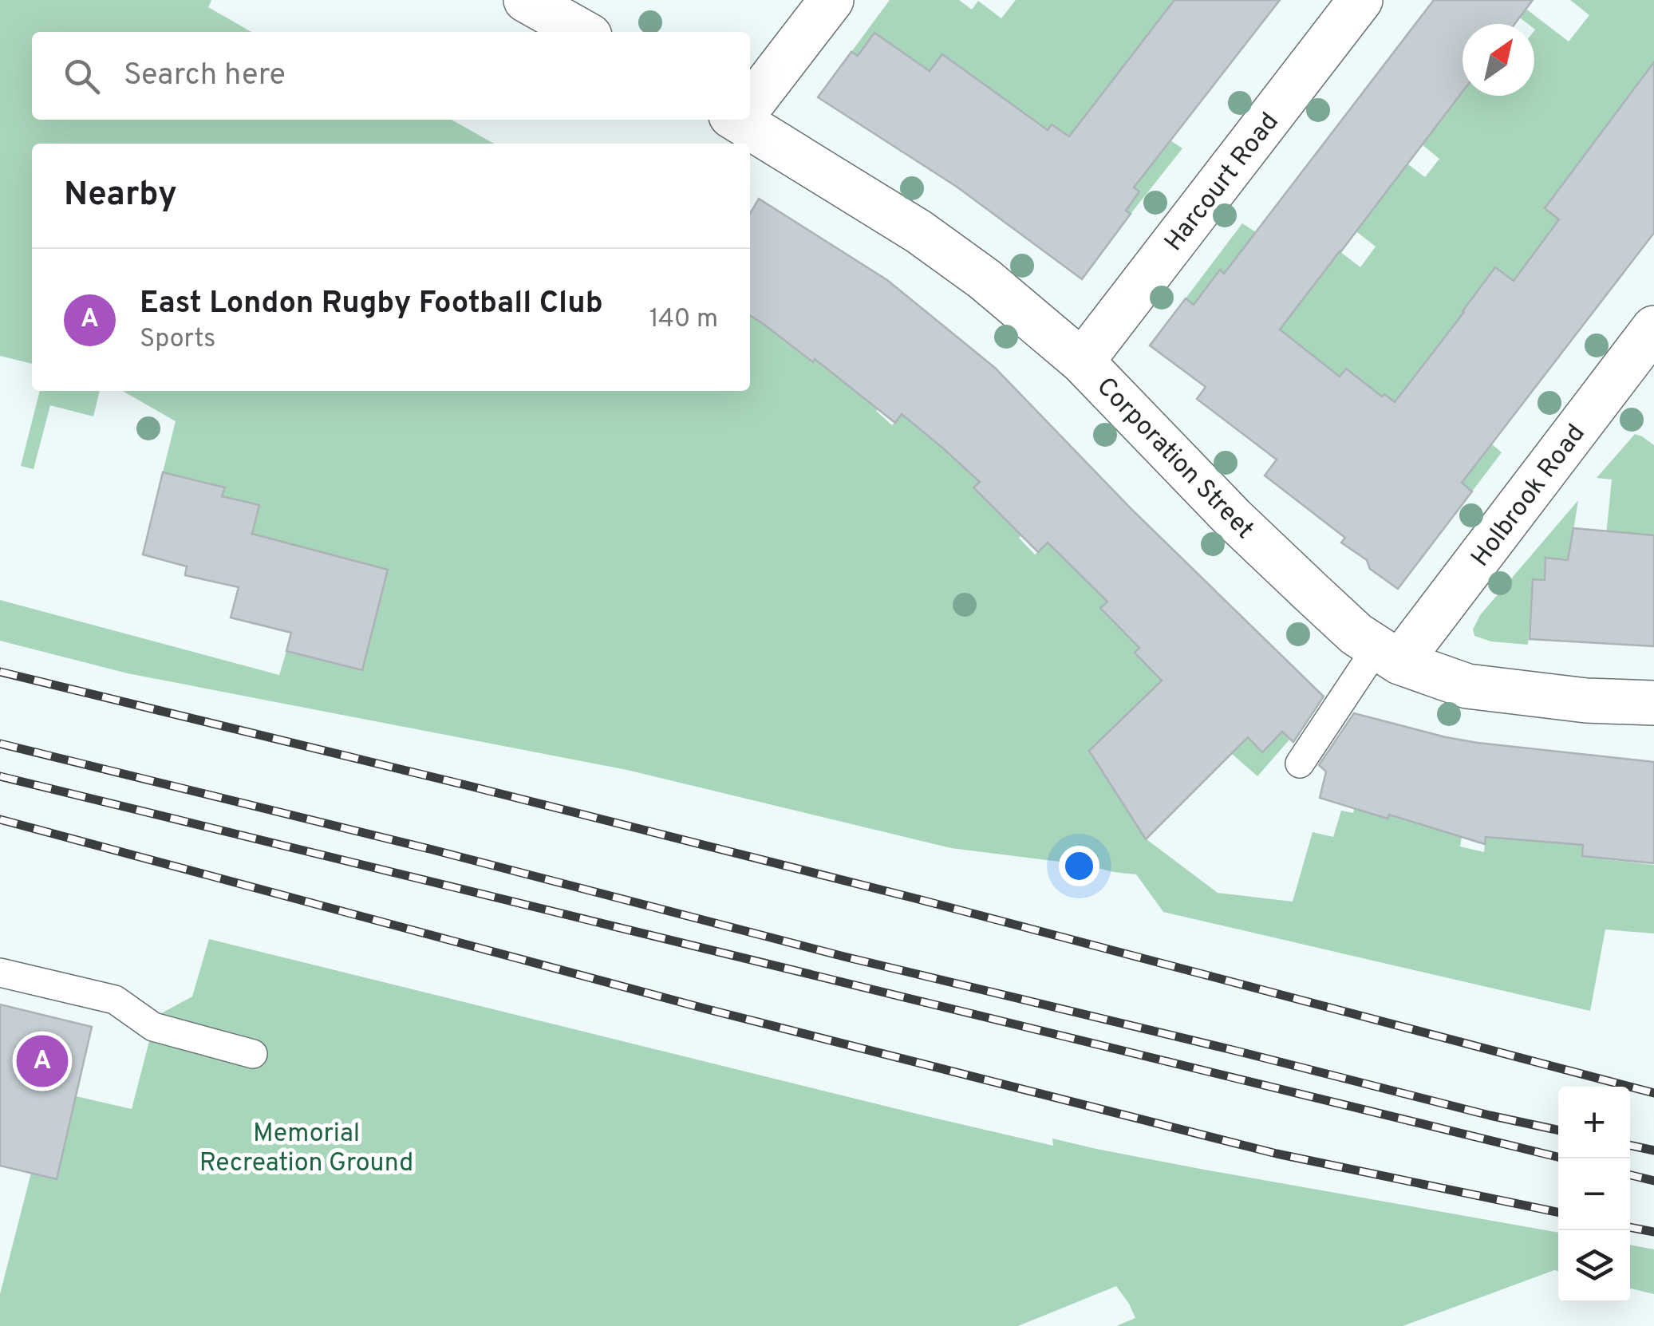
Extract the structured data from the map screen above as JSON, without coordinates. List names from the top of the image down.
{
  "streets": {
    "street": ["Harcourt Road", "Corporation Street", "Holbrook Road"]
  },
  "crossings": [
    ["Harcourt Road", "Corporation Street"],
    ["Corporation Street", "Holbrook Road"]
  ],
  "parks": ["Memorial Recreation Ground"],
  "north": "top right",
  "page": {
    "search": "Search here",
    "heading": "Nearby",
    "list": [
      {
        "mark": "A",
        "name": "East London Rugby Football Club",
        "note": "Sports",
        "value": "140 m"
      }
    ],
    "pins": "A",
    "map_buttons": ["+", "−"]
  }
}
